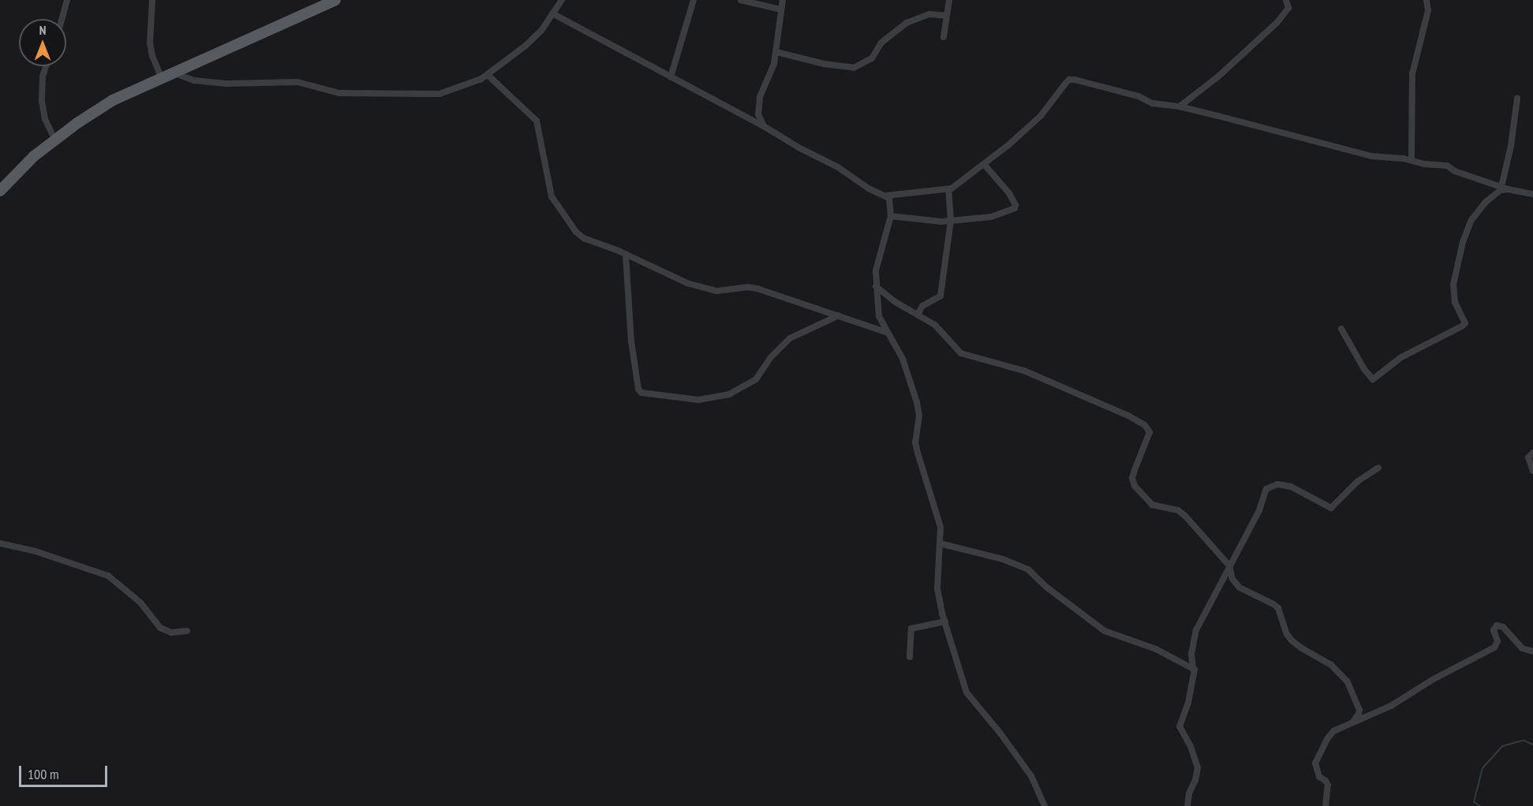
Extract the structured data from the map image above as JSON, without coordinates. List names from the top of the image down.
{
  "scale_bar": "100 m",
  "north": "top"
}
